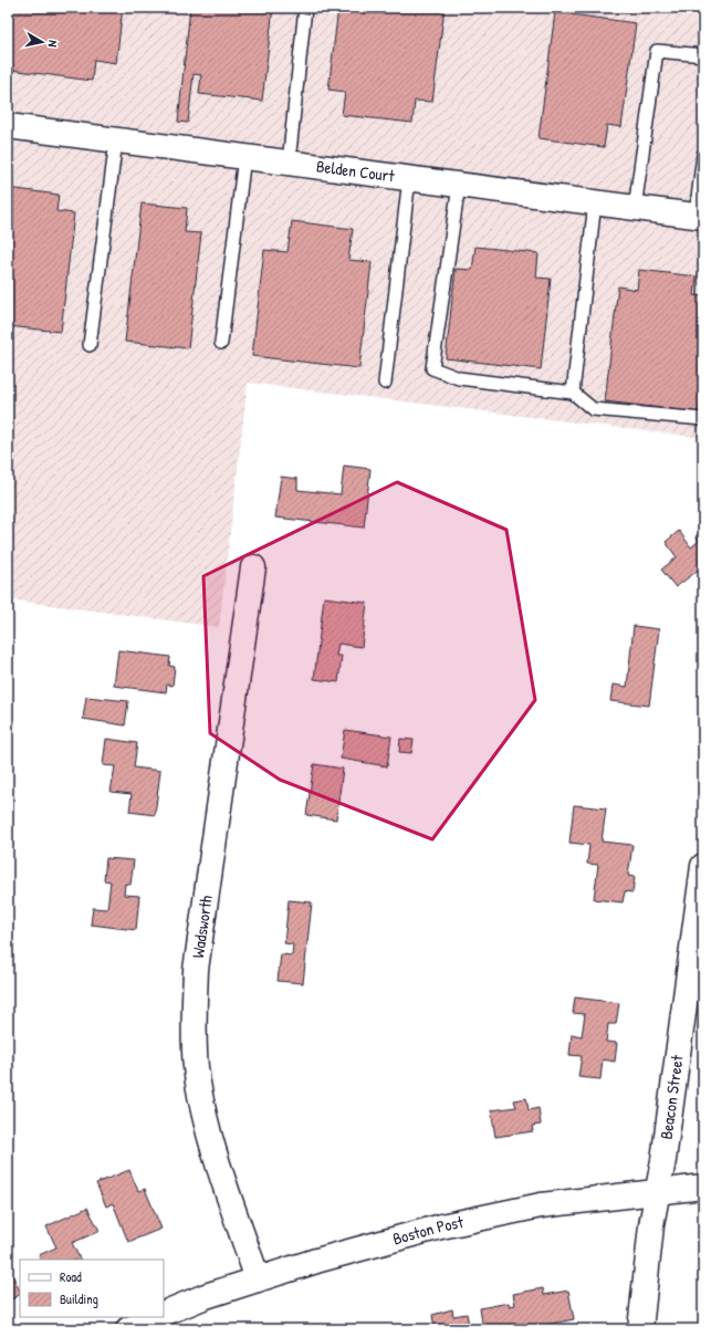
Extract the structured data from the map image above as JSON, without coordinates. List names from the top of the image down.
{
  "streets": {
    "street": [
      "Belden Court",
      "Wadsworth",
      "Beacon Street",
      "Boston Post"
    ]
  },
  "crossings": [
    ["Wadsworth", "Boston Post"],
    ["Beacon Street", "Boston Post"]
  ],
  "legend": ["Road", "Building"],
  "north": "right"
}
